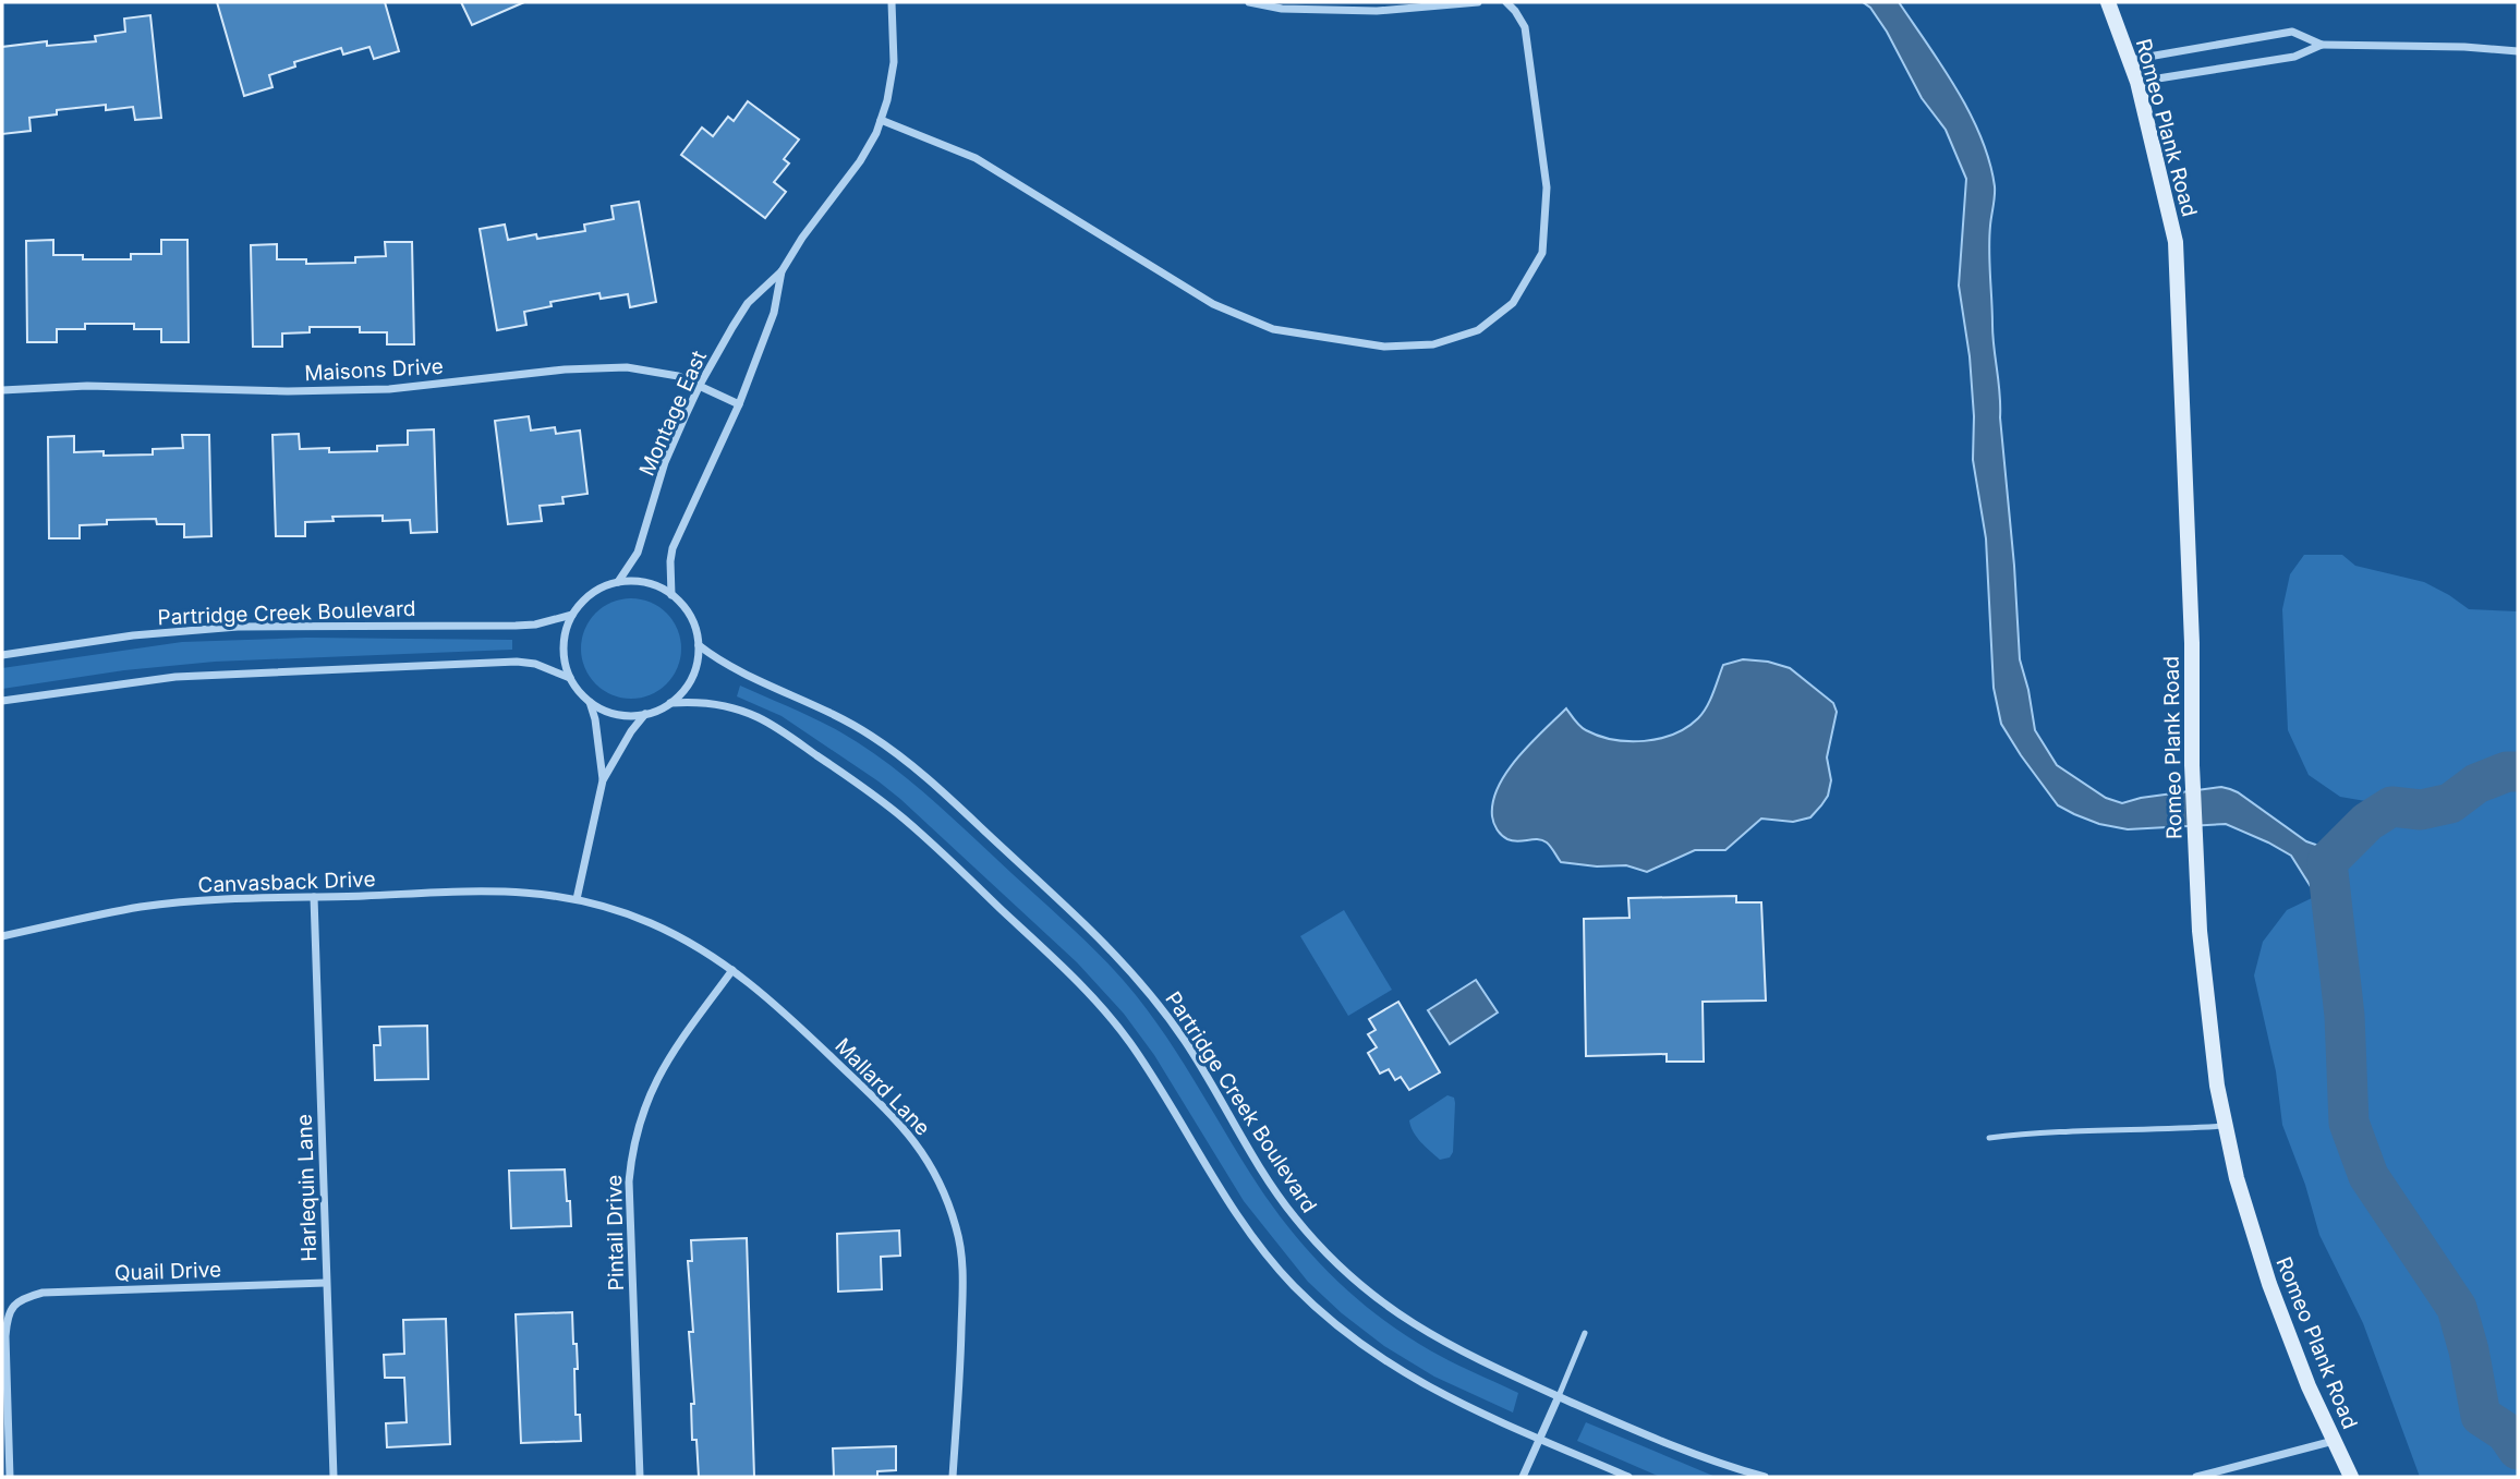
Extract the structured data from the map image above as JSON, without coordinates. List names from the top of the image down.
{
  "streets": {
    "main road": ["Romeo Plank Road"],
    "street": [
      "Maisons Drive",
      "Montage East",
      "Partridge Creek Boulevard",
      "Canvasback Drive",
      "Mallard Lane",
      "Harlequin Lane",
      "Pintail Drive",
      "Quail Drive"
    ]
  },
  "crossings": [
    ["Maisons Drive", "Montage East"],
    ["Montage East", "Partridge Creek Boulevard"],
    ["Canvasback Drive", "Mallard Lane"],
    ["Canvasback Drive", "Harlequin Lane"],
    ["Mallard Lane", "Pintail Drive"],
    ["Harlequin Lane", "Quail Drive"]
  ]
}
